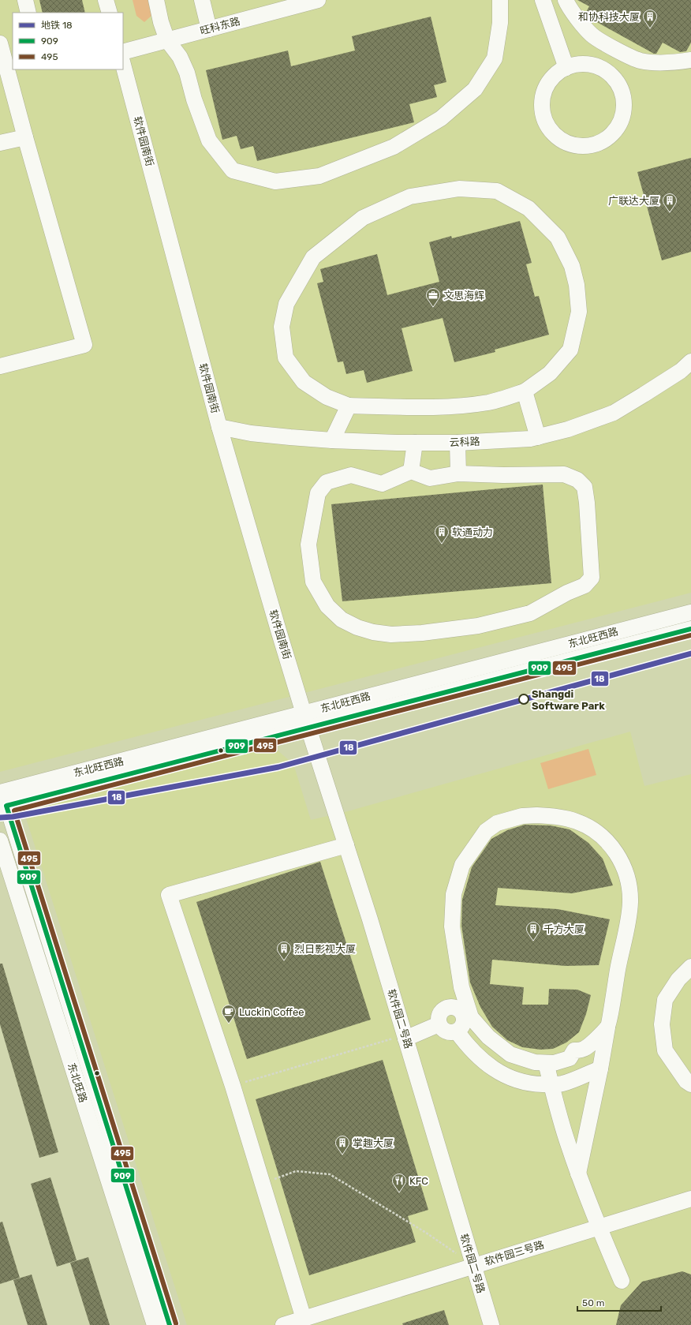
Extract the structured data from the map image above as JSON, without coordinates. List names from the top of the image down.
{
  "streets": {
    "street": [
      "旺科东路",
      "软件园南街",
      "云科路",
      "东北旺西路",
      "软件园二号路",
      "东北旺路",
      "软件园三号路"
    ]
  },
  "crossings": [
    ["软件园南街", "云科路"],
    ["软件园南街", "东北旺西路"],
    ["软件园南街", "软件园二号路"],
    ["东北旺西路", "软件园二号路"],
    ["东北旺西路", "东北旺路"],
    ["软件园二号路", "软件园三号路"]
  ],
  "places": {
    "building": [
      "和协科技大厦",
      "广联达大厦",
      "软通动力",
      "千方大厦",
      "烈日影视大厦",
      "掌趣大厦"
    ],
    "office": ["文思海辉"],
    "other": ["Shangdi Software Park"],
    "cafe": ["Luckin Coffee"],
    "restaurant": ["KFC"]
  },
  "lines": ["transit line 909", "transit line 495", "metro line 18"],
  "legend": ["地铁 18", "909", "495"],
  "scale_bar": "50 m"
}
